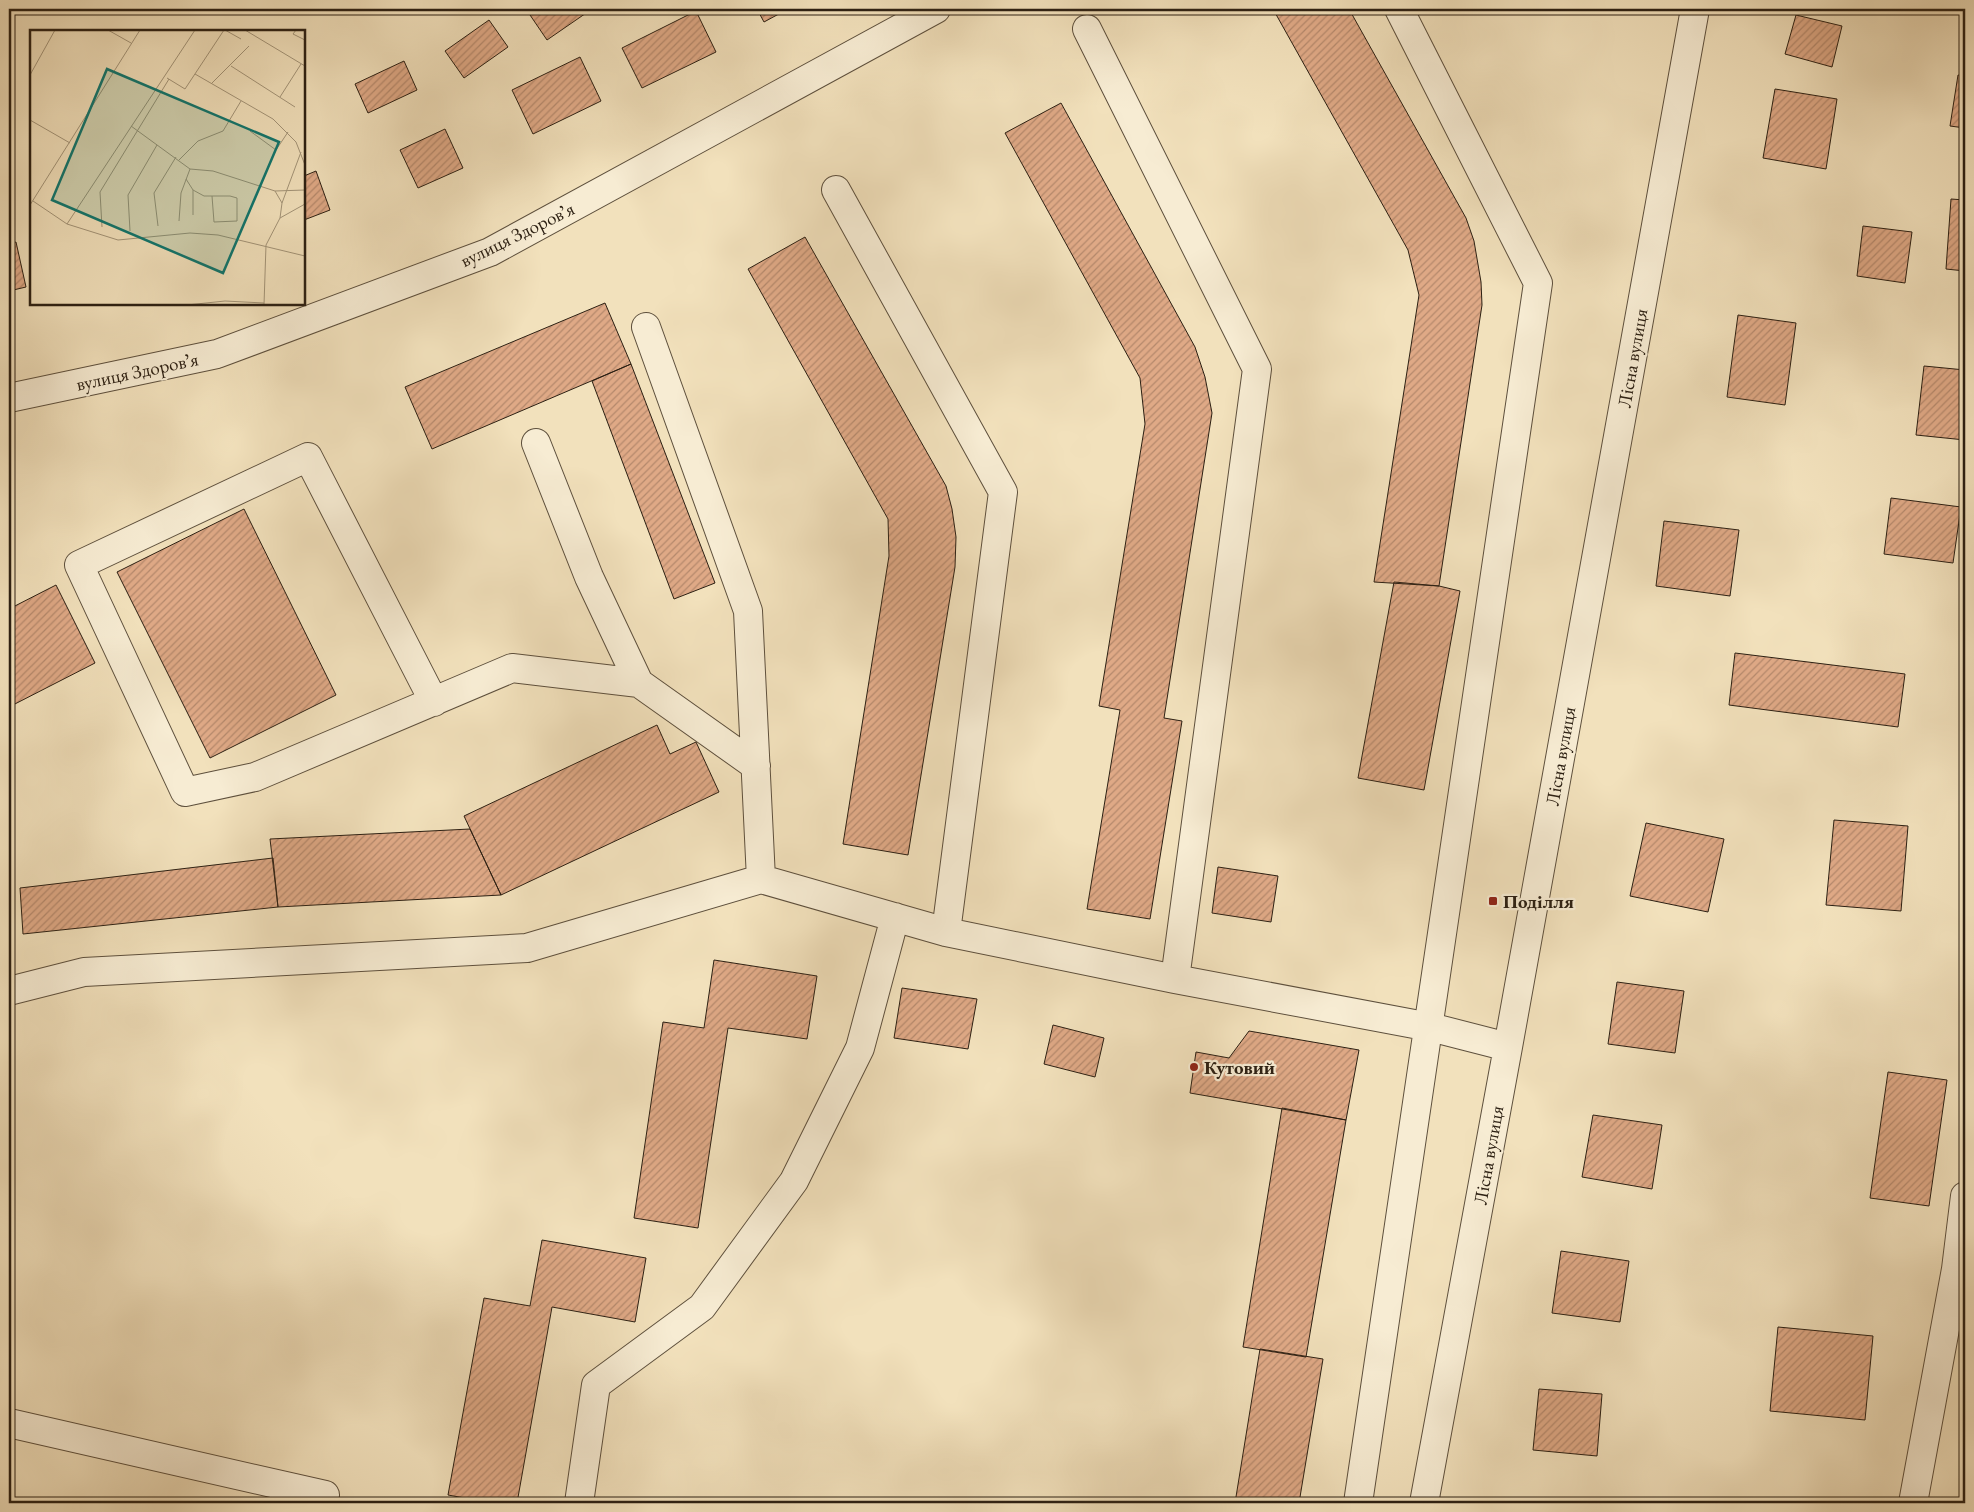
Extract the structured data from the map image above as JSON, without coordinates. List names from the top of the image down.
{
  "streets": {
    "street": ["вулиця Здоровʼя", "Лісна вулиця"]
  },
  "places": {
    "transit": ["Поділля"],
    "other": ["Кутовий"]
  }
}
